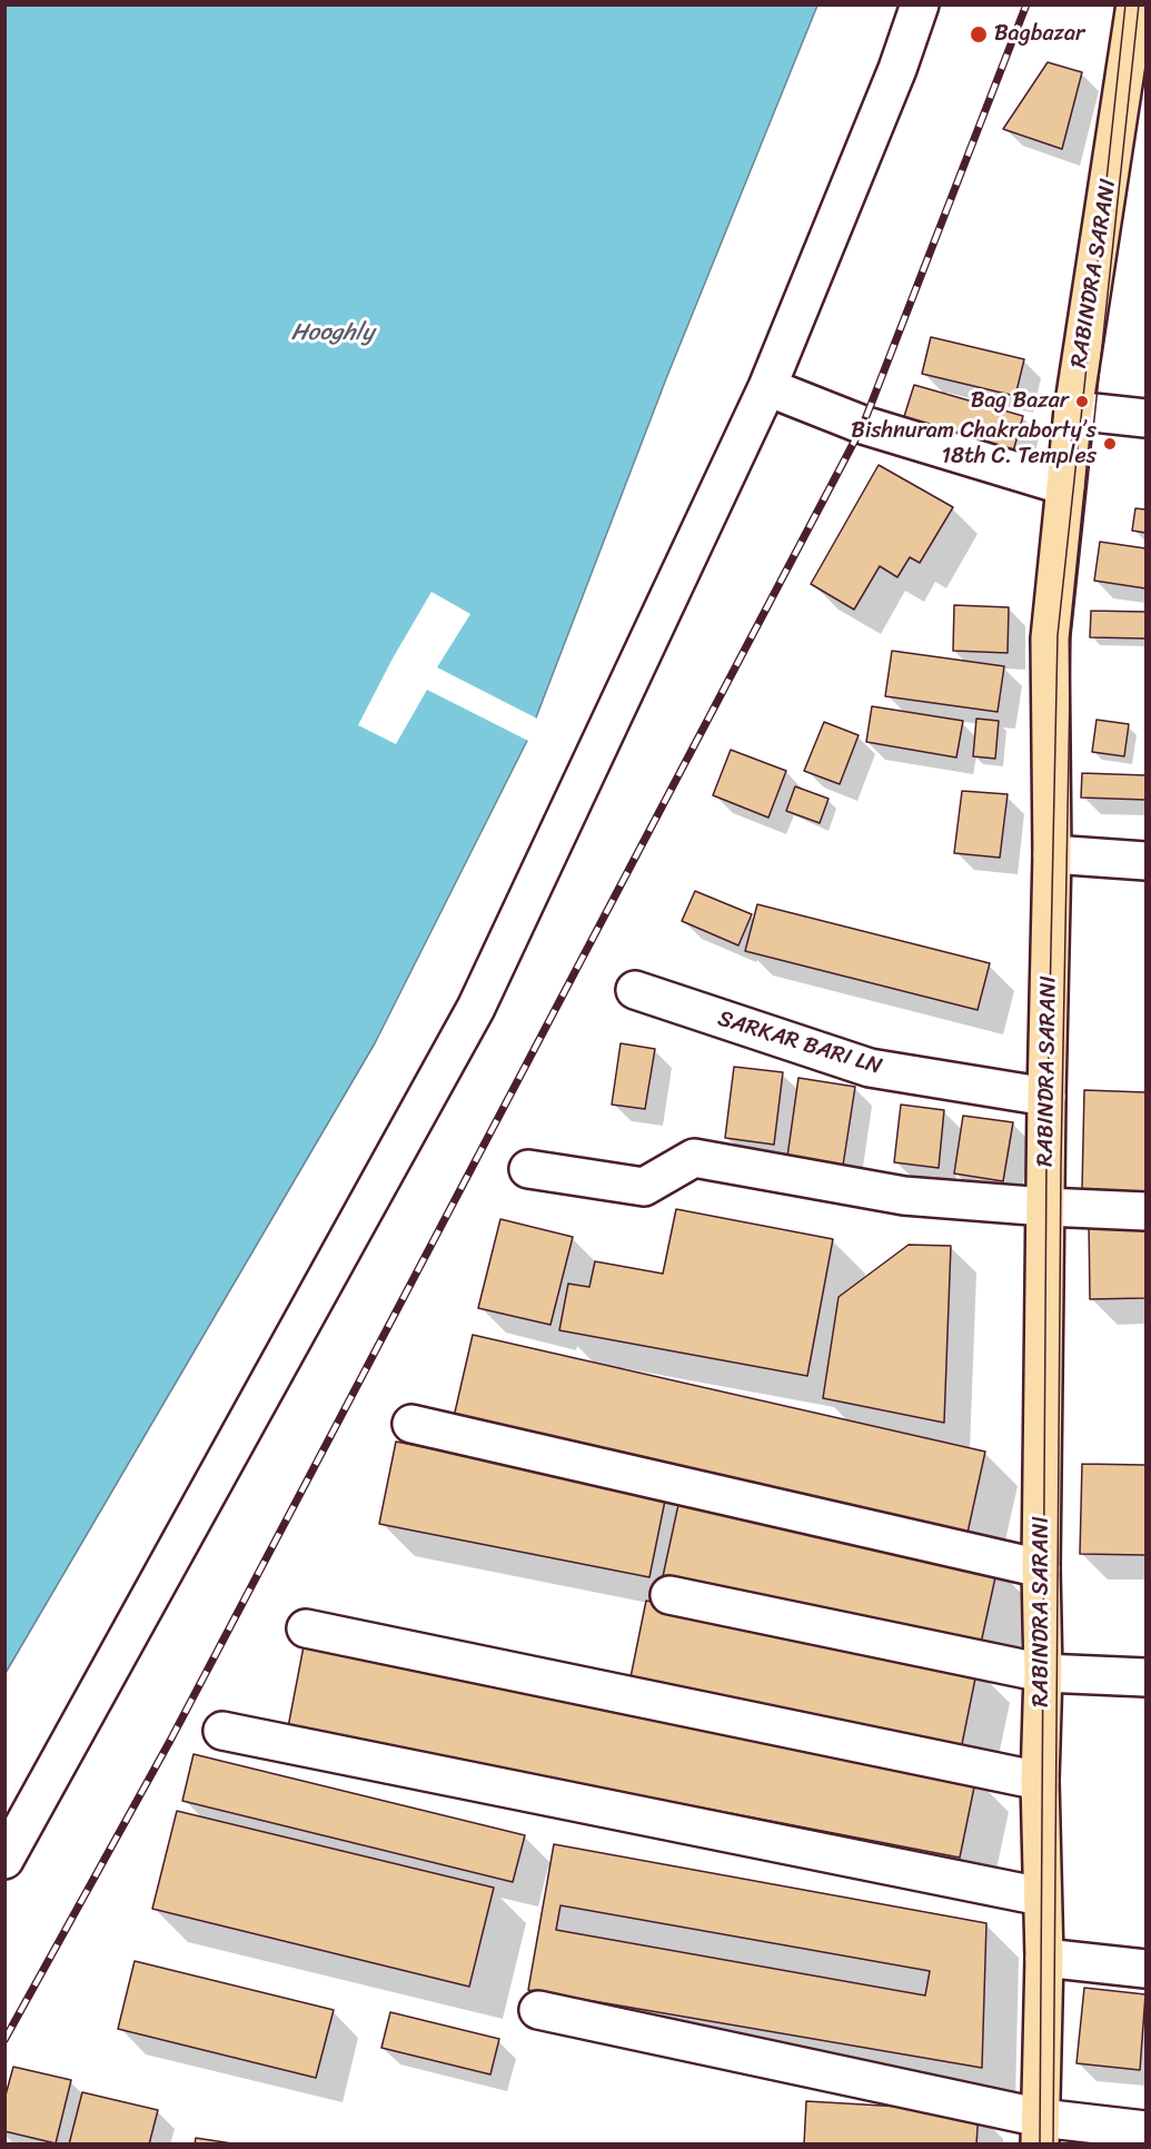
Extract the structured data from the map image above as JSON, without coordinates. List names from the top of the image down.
{
  "streets": {
    "main road": ["RABINDRA SARANI"],
    "street": ["SARKAR BARI LN"]
  },
  "crossings": [
    ["RABINDRA SARANI", "SARKAR BARI LN"]
  ],
  "water": ["Hooghly"],
  "places": ["Bagbazar", "Bag Bazar", "Bishnuram Chakraborty’s 18th C. Temples"]
}
